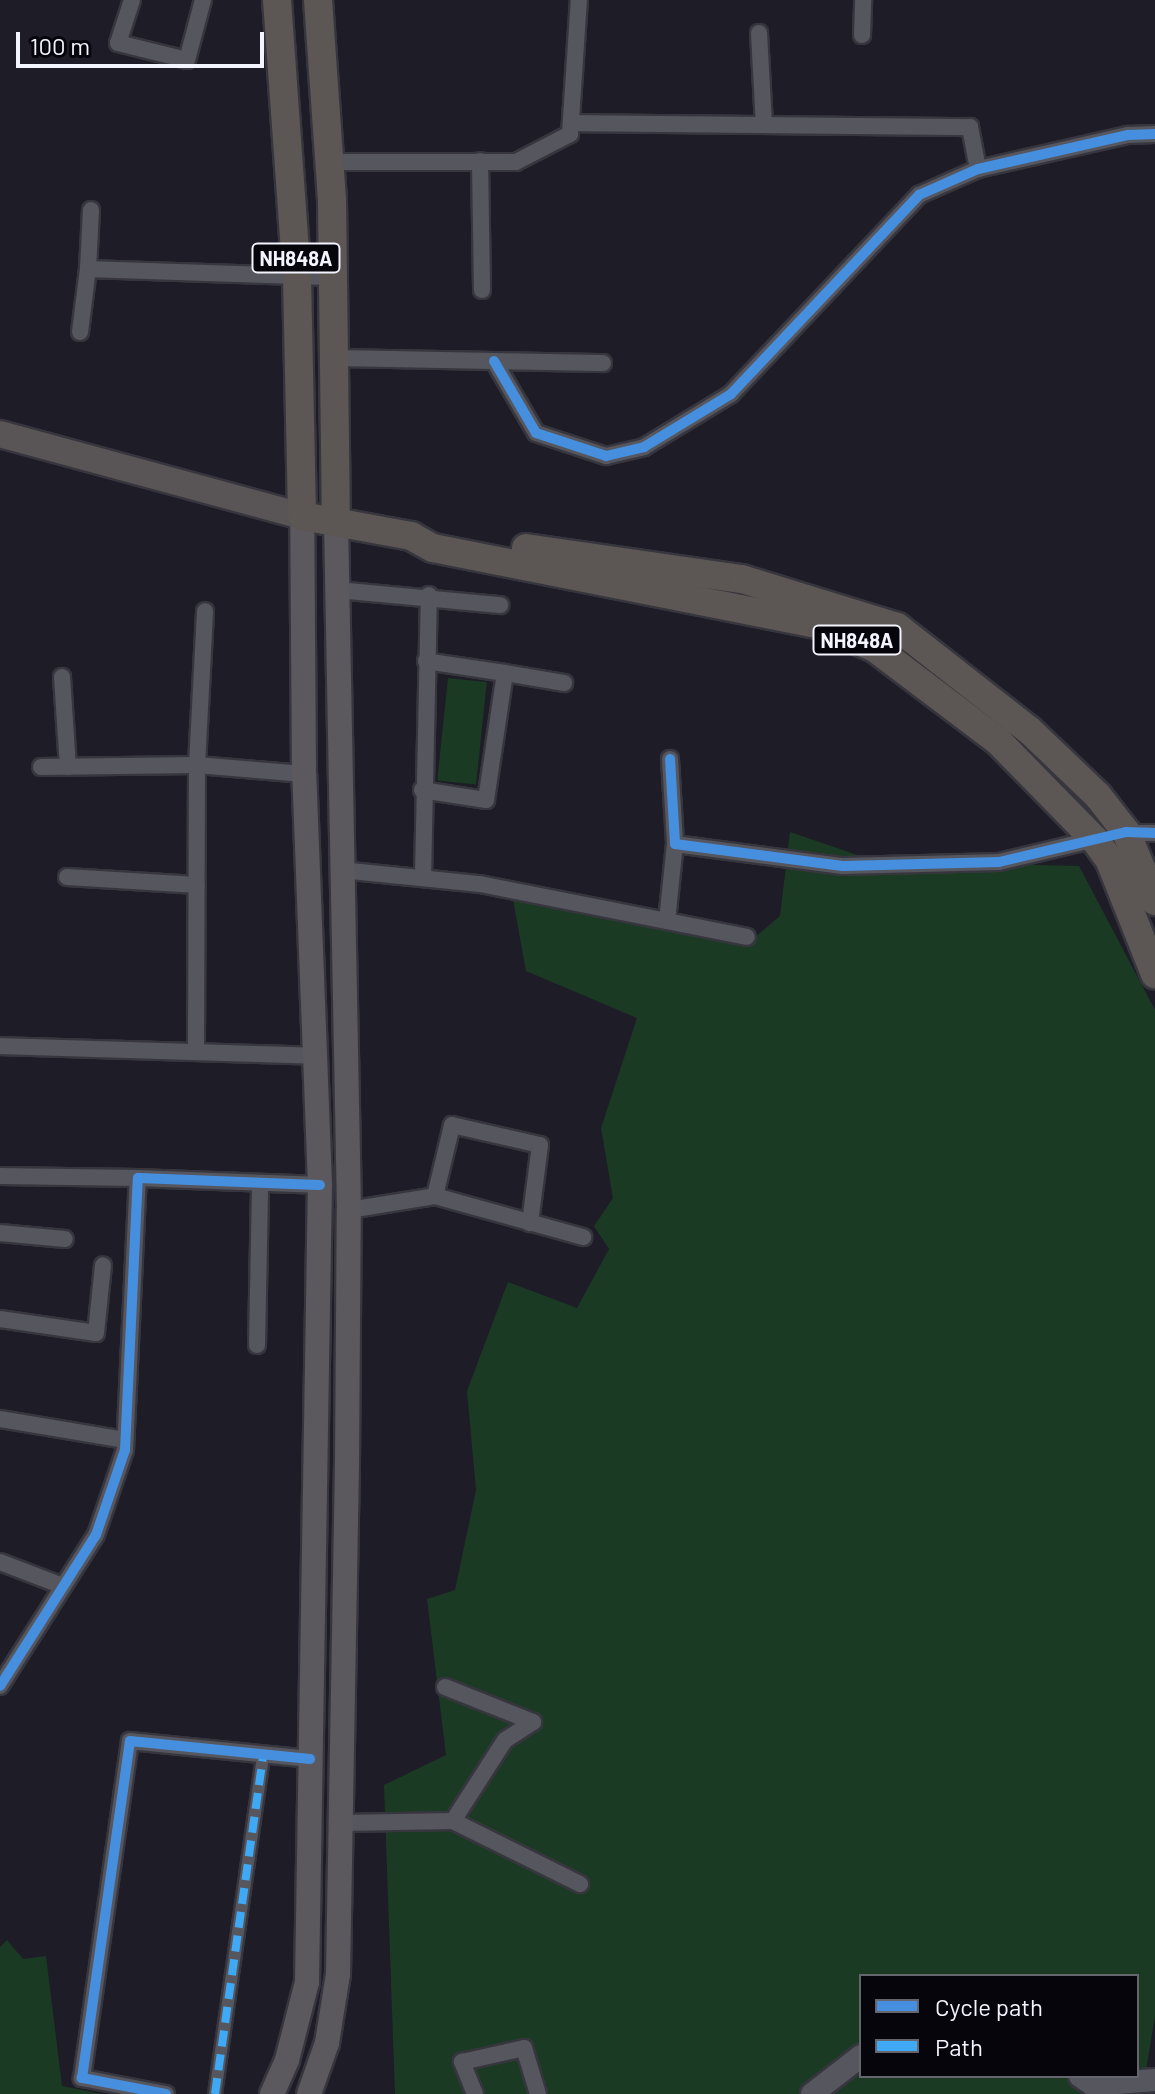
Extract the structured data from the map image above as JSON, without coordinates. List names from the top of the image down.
{
  "streets": {
    "highway": ["NH848A"]
  },
  "legend": ["Cycle path", "Path"],
  "scale_bar": "100 m"
}
